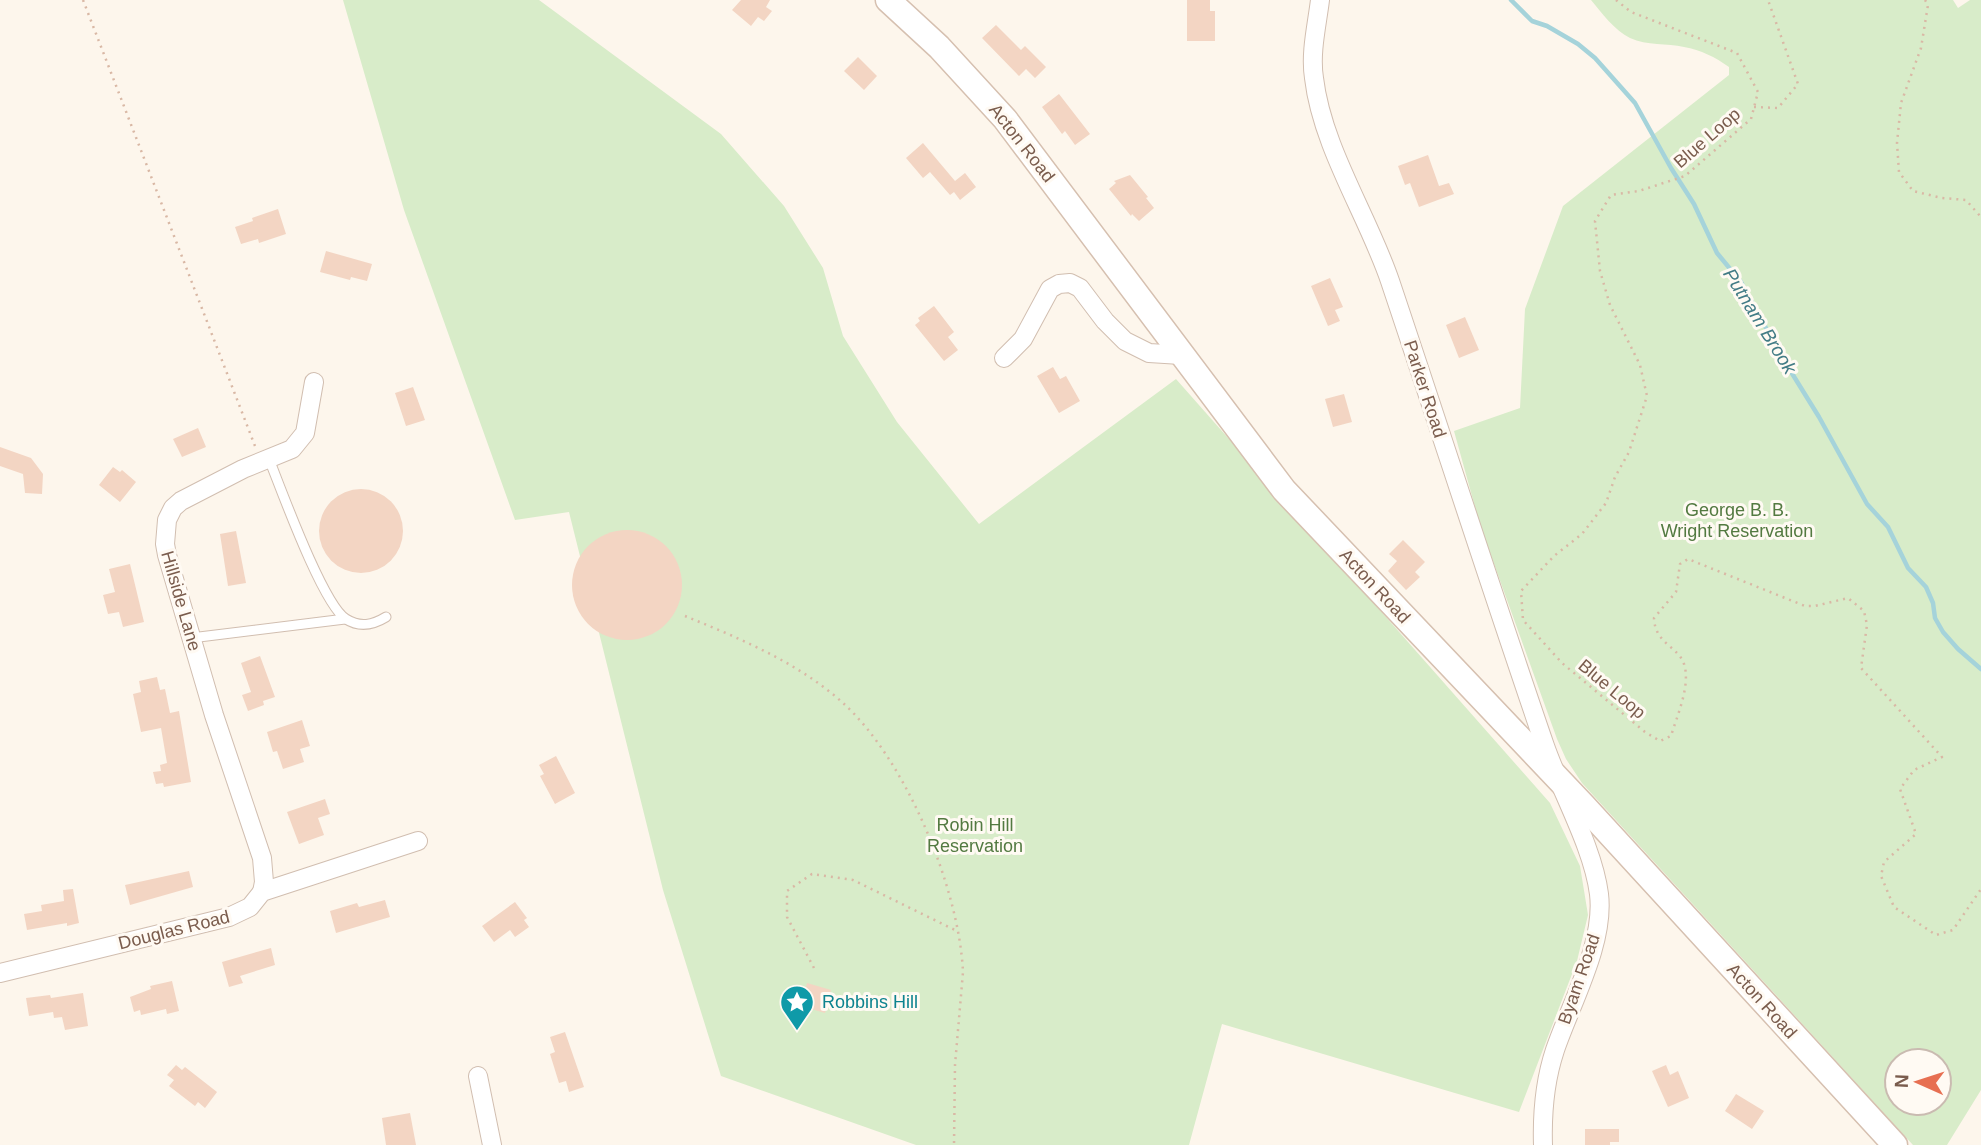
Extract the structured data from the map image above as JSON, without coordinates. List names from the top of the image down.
{
  "streets": {
    "main road": ["Acton Road"],
    "street": [
      "Parker Road",
      "Hillside Lane",
      "Douglas Road",
      "Byam Road"
    ],
    "path": ["Blue Loop"]
  },
  "crossings": [
    ["Acton Road", "Parker Road"],
    ["Acton Road", "Byam Road"],
    ["Parker Road", "Byam Road"],
    ["Hillside Lane", "Douglas Road"]
  ],
  "water": ["Putnam Brook"],
  "parks": ["George B. B. Wright Reservation", "Robin Hill Reservation"],
  "places": {
    "place": ["Robbins Hill"]
  },
  "north": "left"
}
